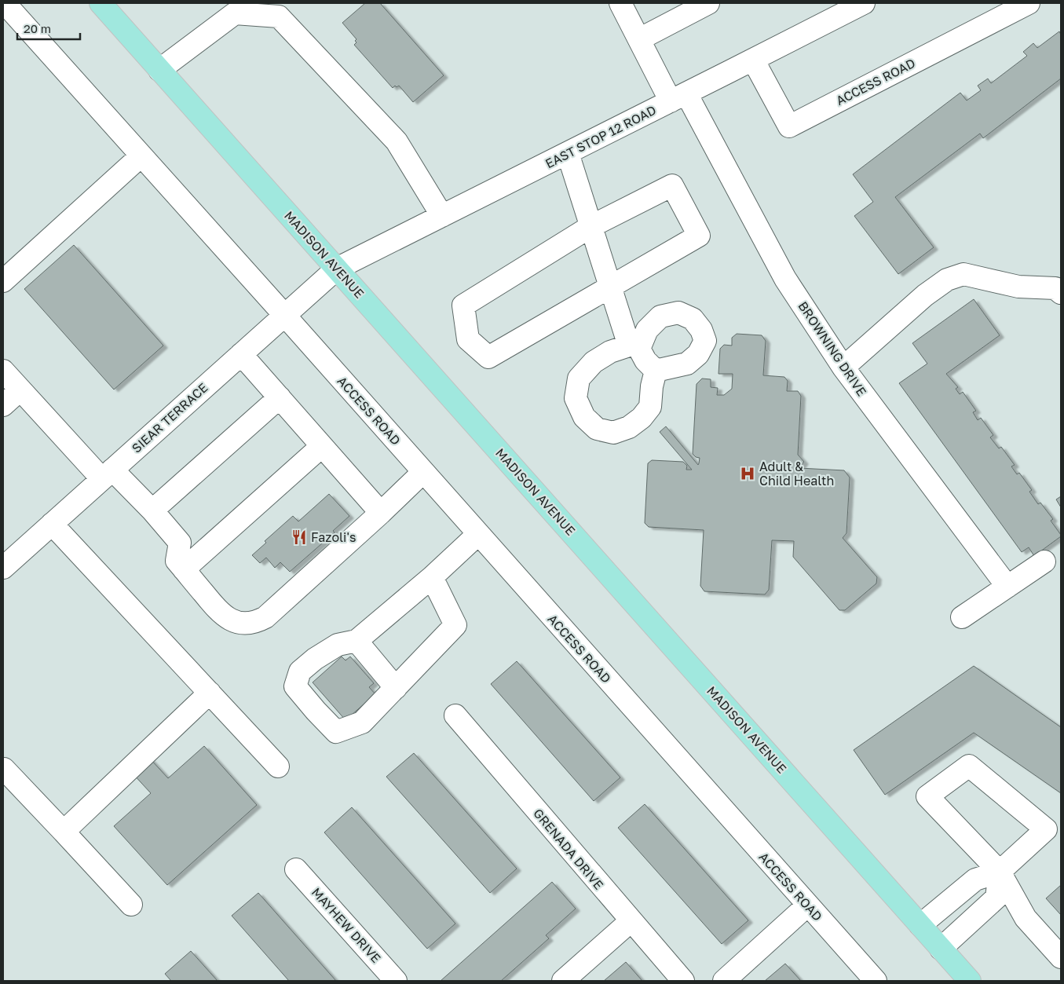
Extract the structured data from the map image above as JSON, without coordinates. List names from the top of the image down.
{
  "streets": {
    "main road": ["MADISON AVENUE"],
    "street": [
      "ACCESS ROAD",
      "EAST STOP 12 ROAD",
      "BROWNING DRIVE",
      "SIEAR TERRACE",
      "GRENADA DRIVE",
      "MAYHEW DRIVE"
    ]
  },
  "crossings": [
    ["ACCESS ROAD", "EAST STOP 12 ROAD"],
    ["ACCESS ROAD", "SIEAR TERRACE"],
    ["EAST STOP 12 ROAD", "MADISON AVENUE"],
    ["EAST STOP 12 ROAD", "BROWNING DRIVE"],
    ["EAST STOP 12 ROAD", "SIEAR TERRACE"],
    ["MADISON AVENUE", "SIEAR TERRACE"]
  ],
  "places": {
    "hospital": ["Adult & Child Health"],
    "restaurant": ["Fazoli's"]
  },
  "scale_bar": "20 m"
}
